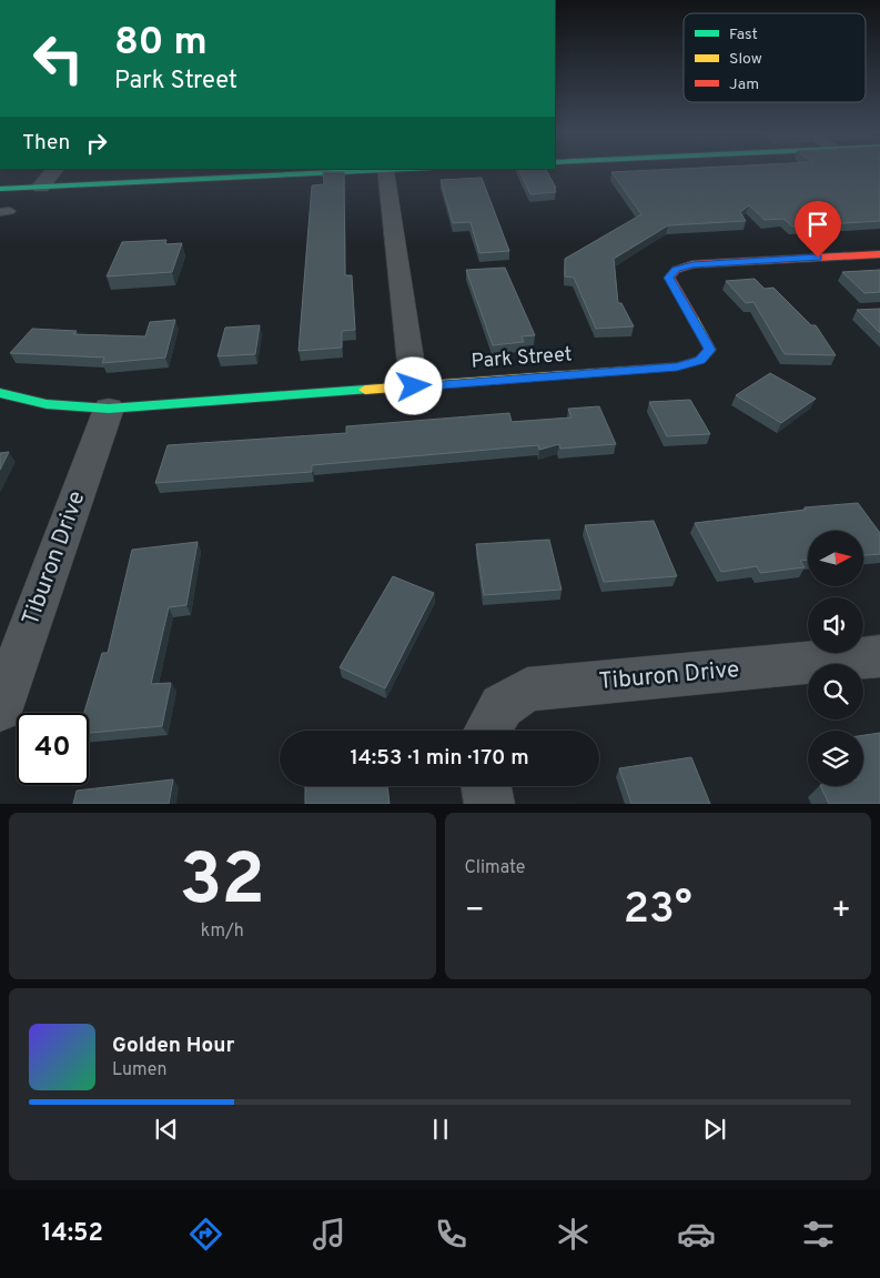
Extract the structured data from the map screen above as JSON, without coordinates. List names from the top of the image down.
{
  "streets": {
    "street": ["Park Street", "Tiburon Drive"]
  },
  "crossings": [
    ["Park Street", "Tiburon Drive"]
  ],
  "legend": ["Fast", "Slow", "Jam"],
  "north": "right",
  "page": {
    "turn": ["80 m", "Park Street"],
    "then": "Then",
    "limit": "40",
    "trip": "14:53 · 1 min · 170 m",
    "tile": [
      ["32", "km/h"],
      "Climate"
    ],
    "heat": ["−", "23°", "+"],
    "song": ["Golden Hour", "Lumen"],
    "tabs": "14:52"
  }
}
